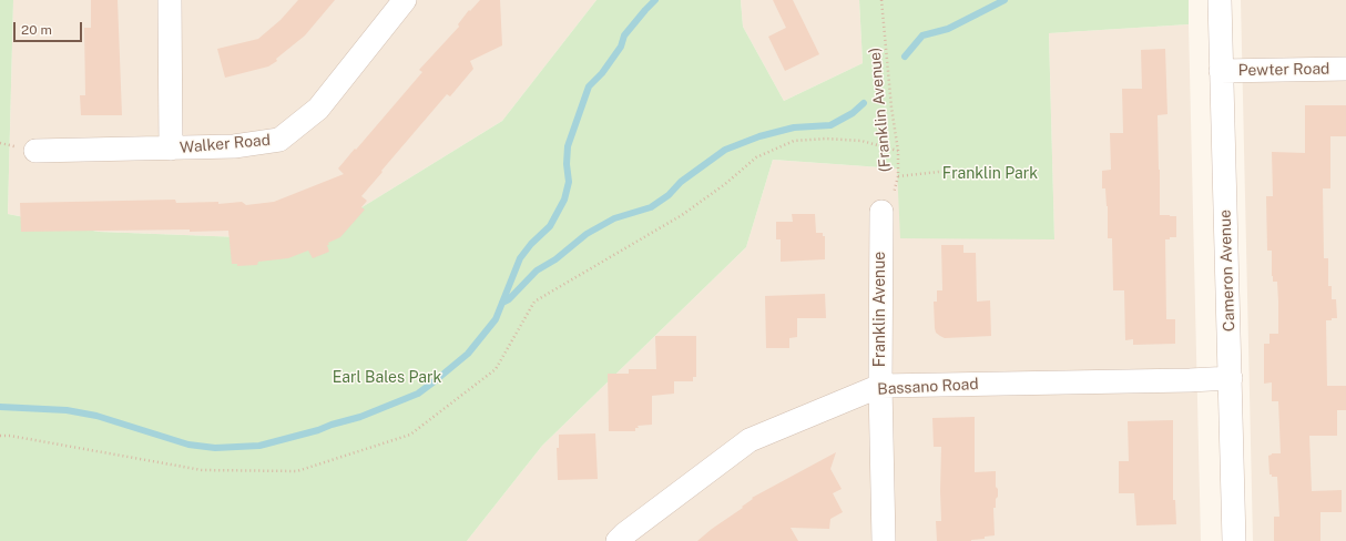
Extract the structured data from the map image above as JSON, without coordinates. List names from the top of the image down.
{
  "streets": {
    "street": [
      "Pewter Road",
      "Walker Road",
      "Cameron Avenue",
      "Franklin Avenue",
      "Bassano Road"
    ],
    "path": ["(Franklin Avenue)"]
  },
  "crossings": [
    ["Pewter Road", "Cameron Avenue"],
    ["(Franklin Avenue)", "Franklin Avenue"],
    ["Cameron Avenue", "Bassano Road"],
    ["Franklin Avenue", "Bassano Road"]
  ],
  "parks": ["Franklin Park", "Earl Bales Park"],
  "scale_bar": "20 m"
}
